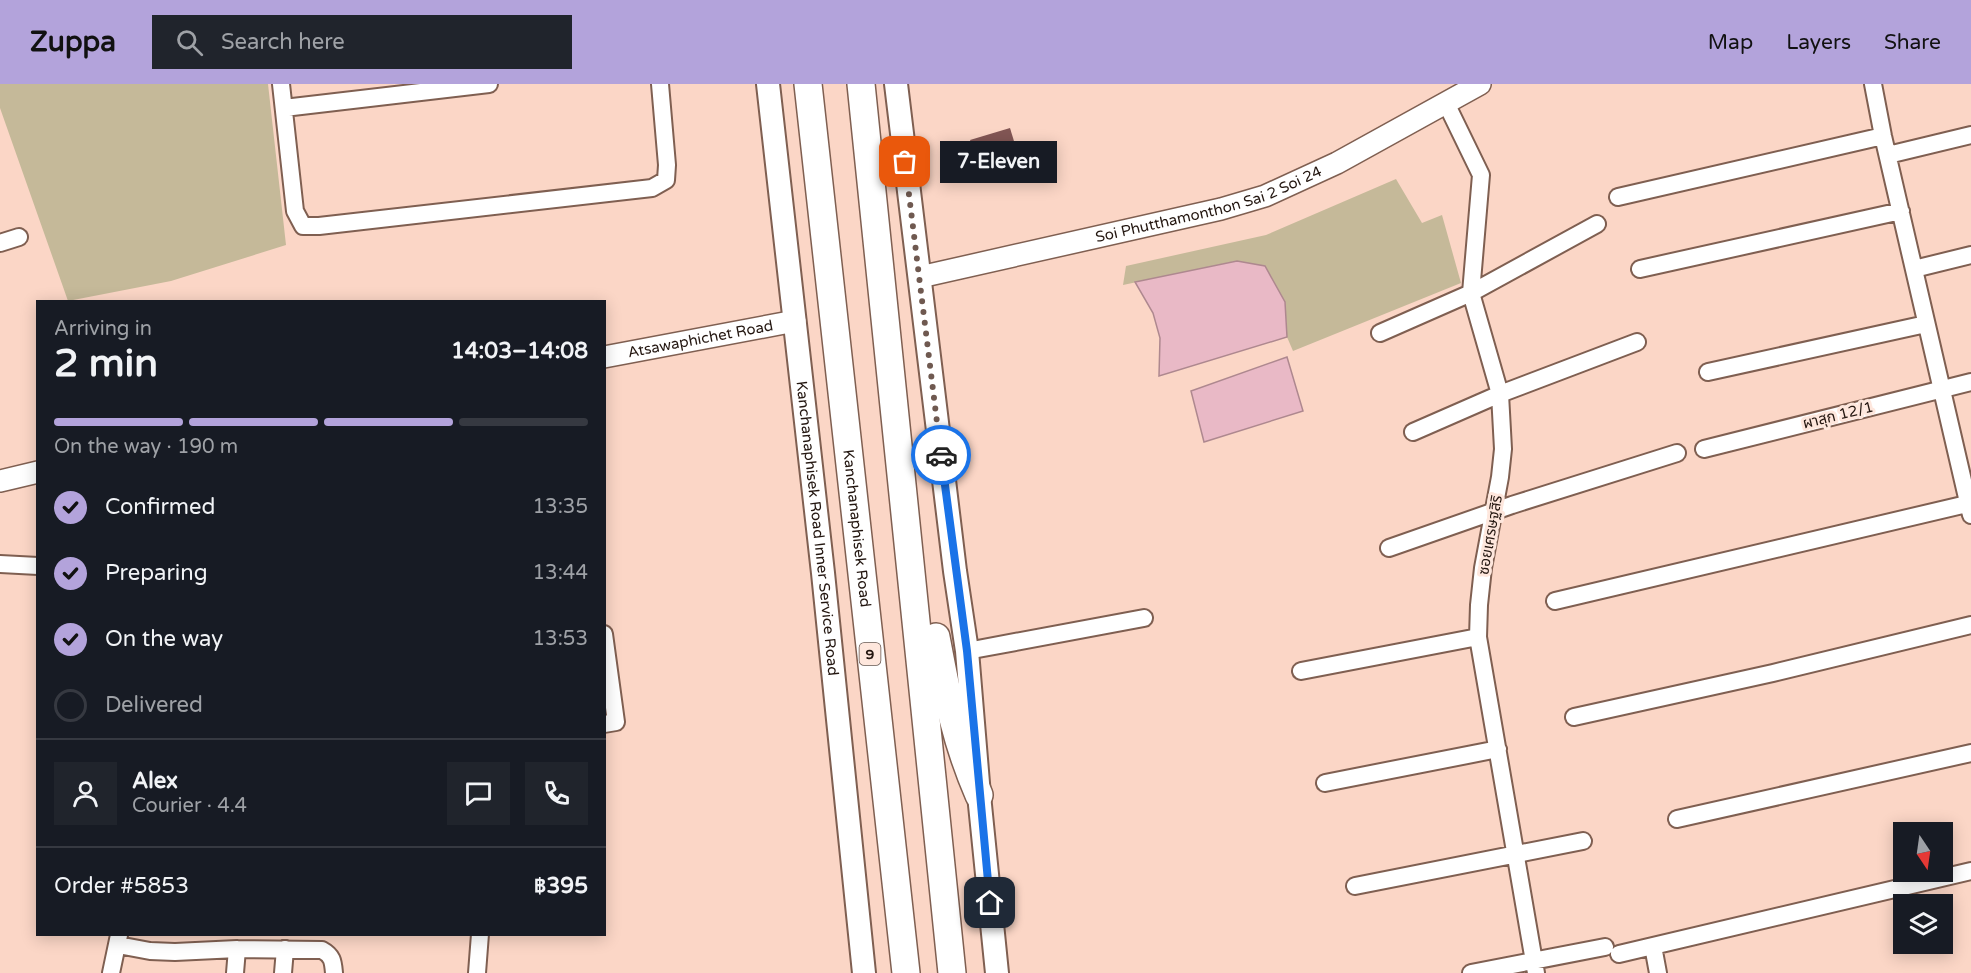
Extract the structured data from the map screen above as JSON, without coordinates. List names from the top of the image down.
{
  "streets": {
    "highway": ["Kanchanaphisek Road", "9"],
    "main road": ["Kanchanaphisek Road Inner Service Road"],
    "street": [
      "Soi Phutthamonthon Sai 2 Soi 24",
      "Atsawaphichet Road",
      "ผาสุก 12/1",
      "ซอยเศรษฐสิริ"
    ]
  },
  "crossings": [
    ["Soi Phutthamonthon Sai 2 Soi 24", "ซอยเศรษฐสิริ"],
    ["Atsawaphichet Road", "Kanchanaphisek Road Inner Service Road"]
  ],
  "places": ["7-Eleven"],
  "north": "bottom",
  "page": {
    "header": "Zuppa",
    "search": "Search here",
    "nav": ["Map", "Layers", "Share"],
    "bubble": "7-Eleven",
    "heading": ["2 min", "Arriving in", "14:03–14:08"],
    "panel": [
      "Alex",
      "Courier · 4.4",
      "Order #5853",
      "฿395"
    ],
    "bar": "On the way · 190 m",
    "list": [
      ["Confirmed", "13:35"],
      ["Preparing", "13:44"],
      ["On the way", "13:53"],
      "Delivered"
    ]
  }
}
